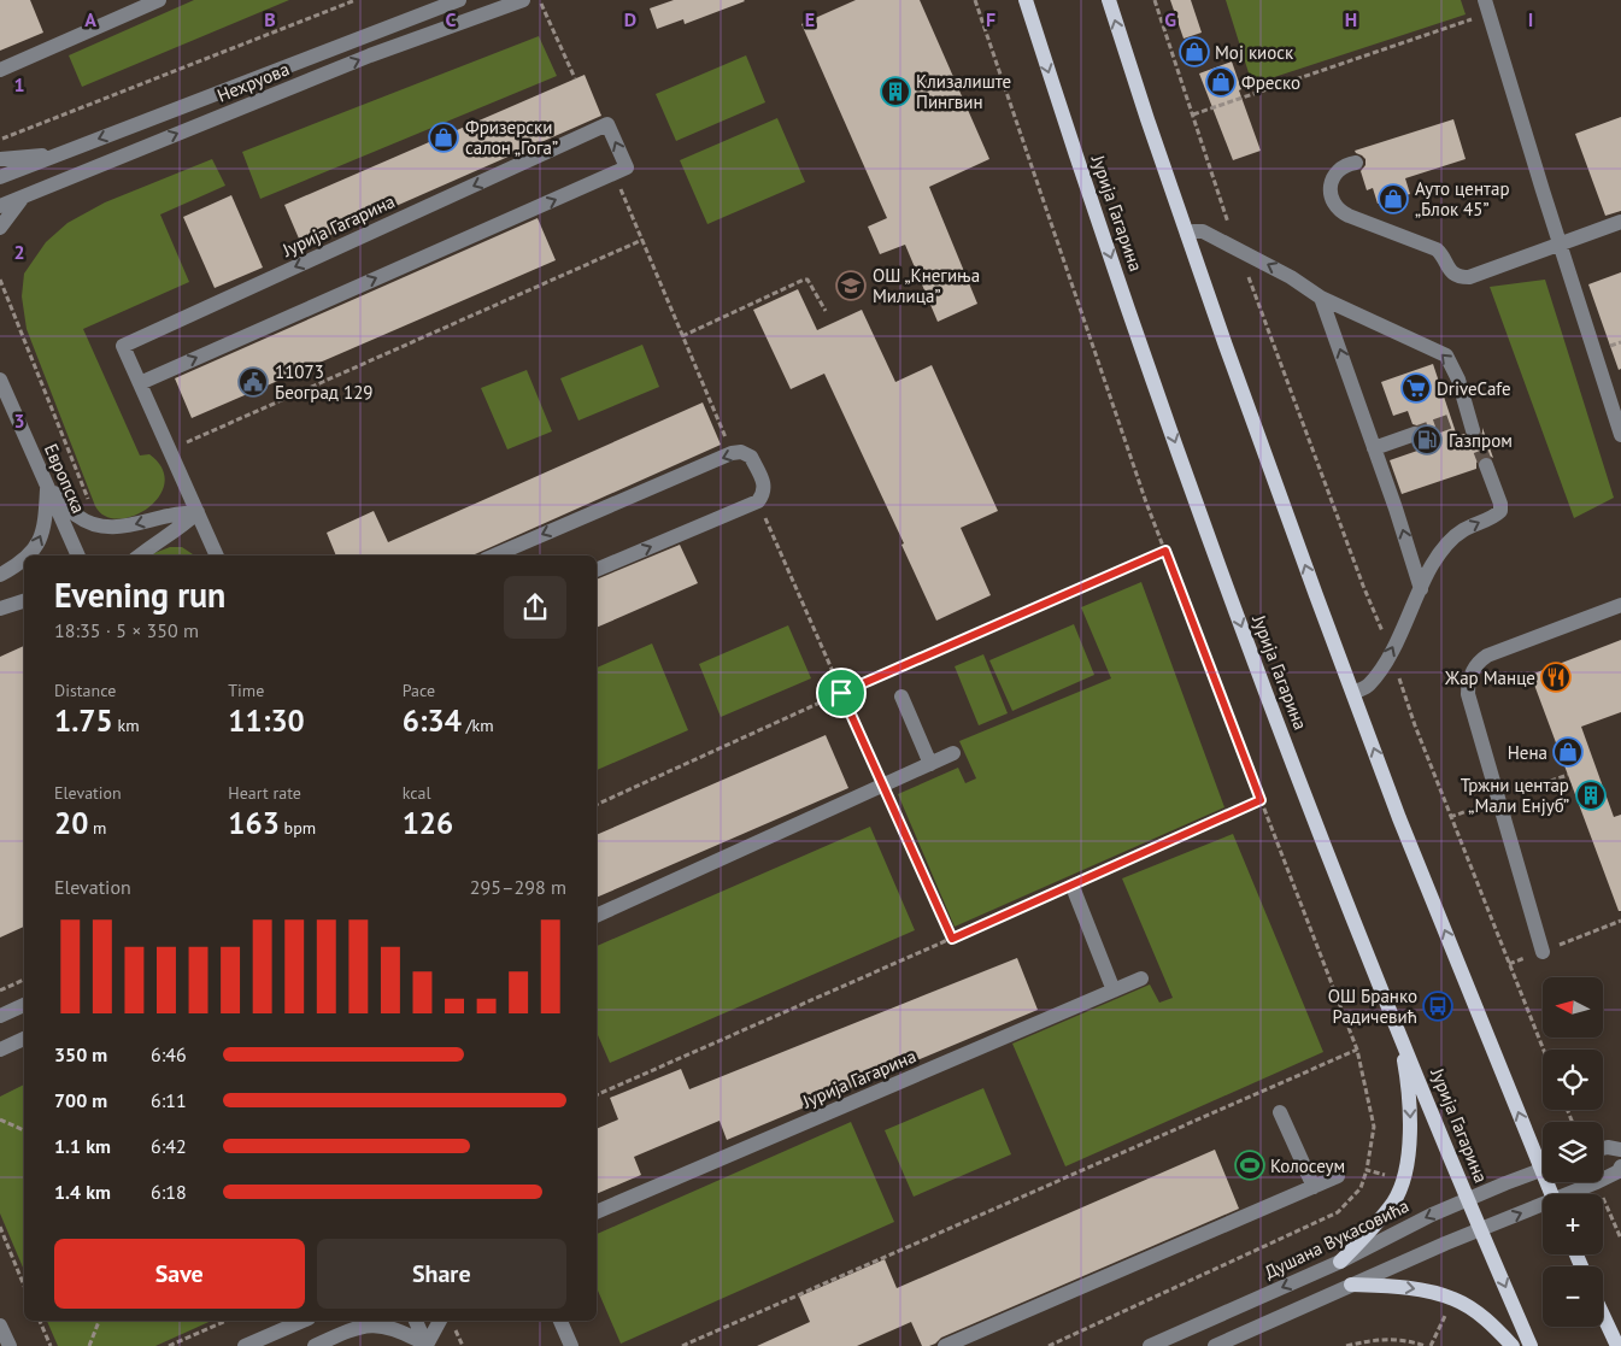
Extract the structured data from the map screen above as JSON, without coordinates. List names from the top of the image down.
{
  "streets": {
    "main road": ["Јурија Гагарина"],
    "street": ["Нехруова", "Европска", "Душана Вукасовића"]
  },
  "crossings": [
    ["Јурија Гагарина", "Душана Вукасовића"]
  ],
  "places": {
    "shop": [
      "Мој киоск",
      "Фреско",
      "Фризерски салон „Гога”",
      "Ауто центар „Блок 45”",
      "Нена"
    ],
    "building": ["Клизалиште Пингвин", "Тржни центар „Мали Енјуб”"],
    "school or university": ["ОШ „Кнегиња Милица”"],
    "public building": ["11073 Београд 129"],
    "supermarket": ["DriveCafe"],
    "fuel station": ["Газпром"],
    "restaurant": ["Жар Манце"],
    "bus stop": ["ОШ Бранко Радичевић"],
    "sports": ["Колосеум"]
  },
  "north": "left",
  "page": {
    "heading": ["Evening run", "18:35 · 5 × 350 m"],
    "stats": [
      ["Distance", "1.75 km"],
      ["Time", "11:30"],
      ["Pace", "6:34 /km"],
      ["Elevation", "20 m"],
      ["Heart rate", "163 bpm"],
      ["kcal", "126"]
    ],
    "chart": ["Elevation", "295–298 m"],
    "map_buttons": ["+", "−"],
    "list": [
      {
        "name": "350 m",
        "note": "6:46"
      },
      {
        "name": "700 m",
        "note": "6:11"
      },
      {
        "name": "1.1 km",
        "note": "6:42"
      },
      {
        "name": "1.4 km",
        "note": "6:18"
      }
    ],
    "buttons": ["Save", "Share"]
  },
  "grid": {
    "columns": [
      "A",
      "B",
      "C",
      "D",
      "E",
      "F",
      "G",
      "H",
      "I"
    ],
    "rows": ["1", "2", "3"]
  }
}
